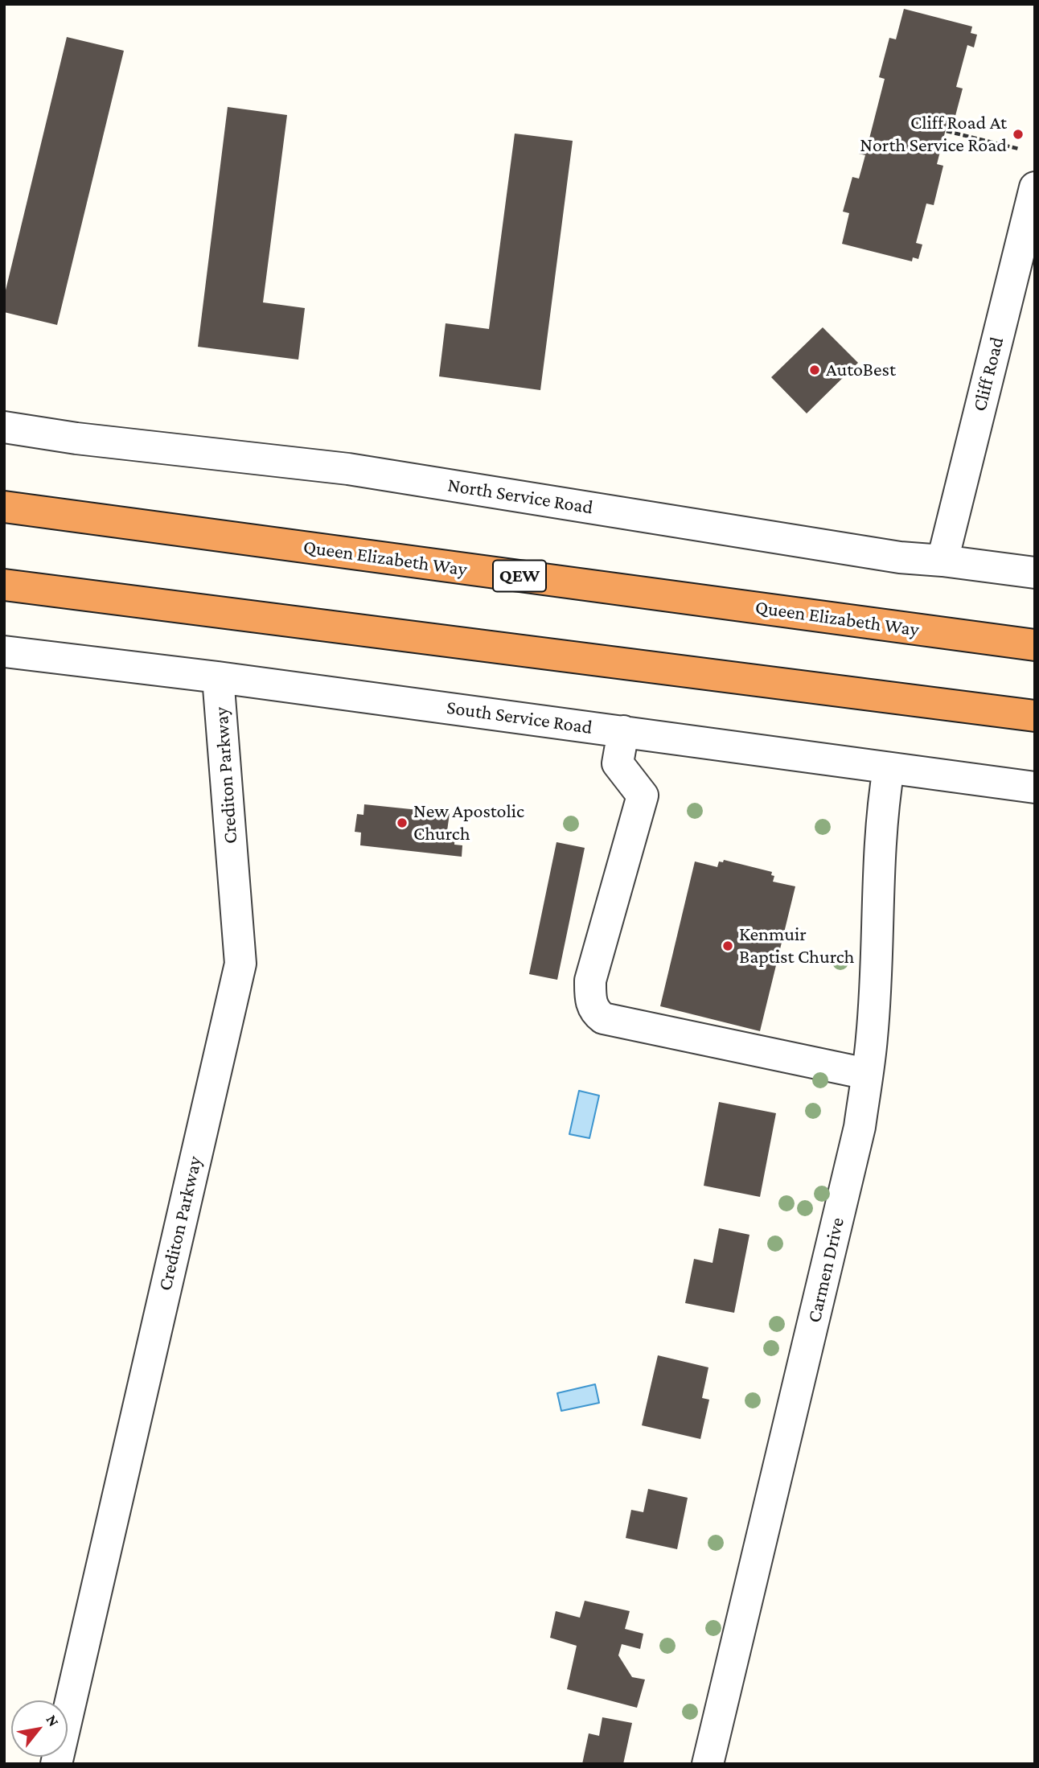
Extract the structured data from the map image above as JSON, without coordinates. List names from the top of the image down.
{
  "streets": {
    "highway": ["Queen Elizabeth Way", "QEW"],
    "street": [
      "Cliff Road",
      "North Service Road",
      "South Service Road",
      "Crediton Parkway",
      "Carmen Drive"
    ]
  },
  "crossings": [
    ["Cliff Road", "North Service Road"],
    ["South Service Road", "Crediton Parkway"],
    ["South Service Road", "Carmen Drive"]
  ],
  "places": [
    "Cliff Road At North Service Road",
    "AutoBest",
    "New Apostolic Church",
    "Kenmuir Baptist Church"
  ],
  "north": "top right"
}
